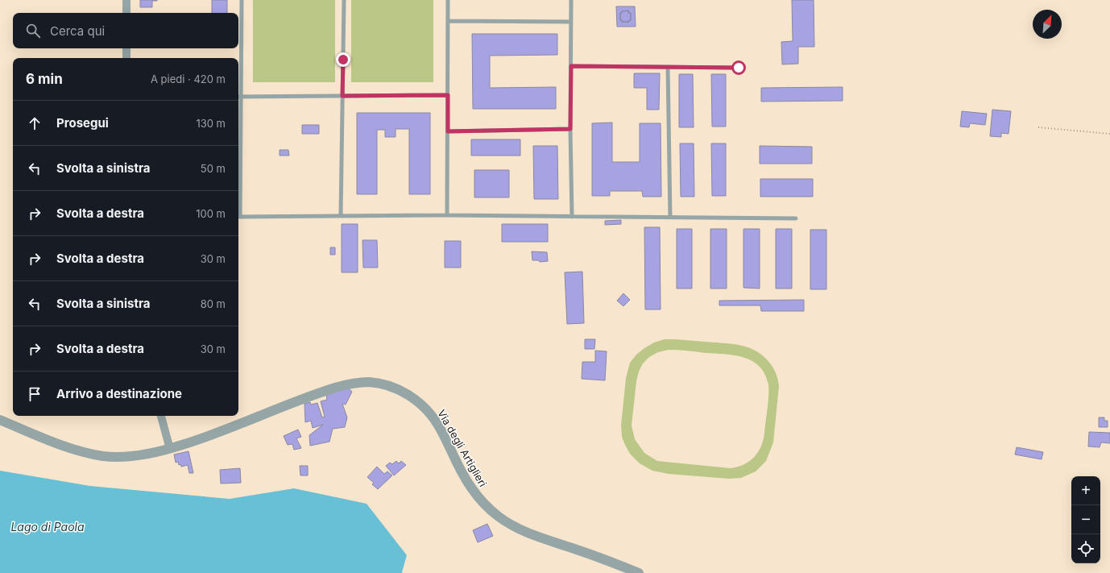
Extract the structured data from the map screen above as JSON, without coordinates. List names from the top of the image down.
{
  "streets": {
    "street": ["Via degli Artiglieri"]
  },
  "water": ["Lago di Paola"],
  "north": "top right",
  "page": {
    "search": "Cerca qui",
    "heading": ["6 min", "A piedi · 420 m"],
    "list": [
      ["Prosegui", "130 m"],
      ["Svolta a sinistra", "50 m"],
      ["Svolta a destra", "100 m"],
      ["Svolta a destra", "30 m"],
      ["Svolta a sinistra", "80 m"],
      ["Svolta a destra", "30 m"],
      "Arrivo a destinazione"
    ],
    "map_buttons": ["+", "−"]
  }
}
